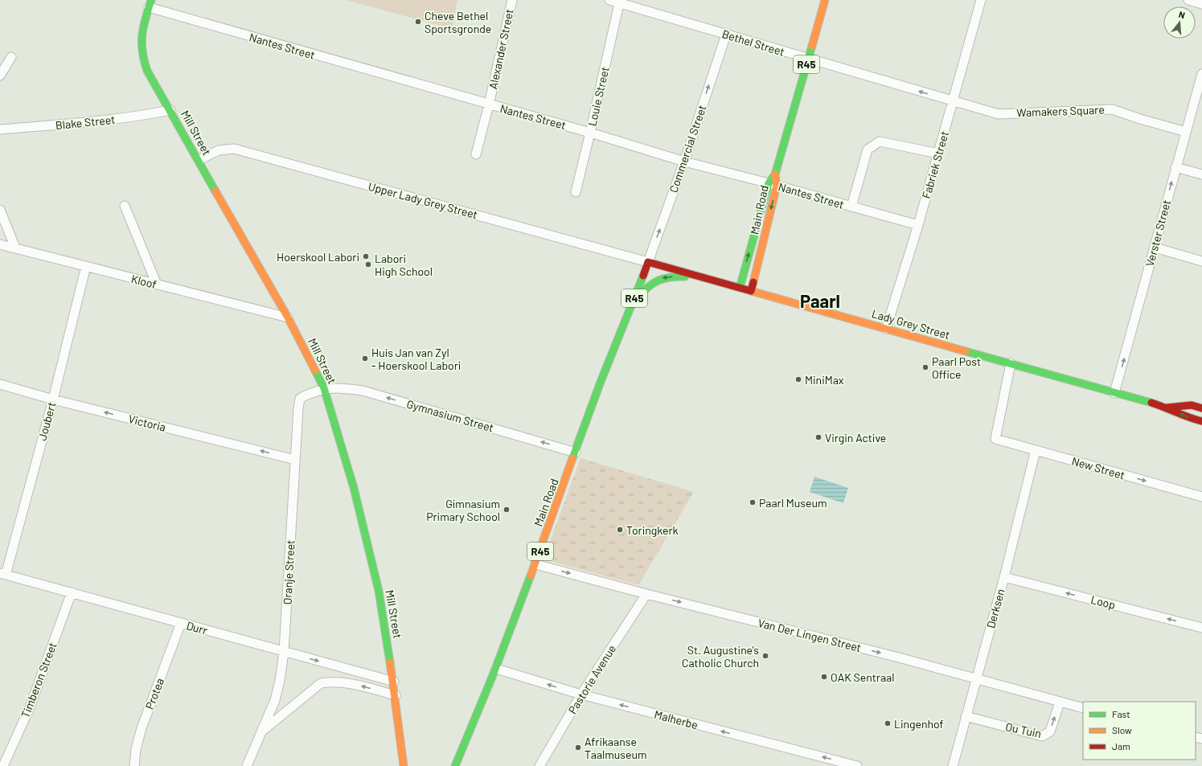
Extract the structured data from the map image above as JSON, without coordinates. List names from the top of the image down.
{
  "streets": {
    "main road": [
      "R45",
      "Mill Street",
      "Main Road",
      "Lady Grey Street"
    ],
    "street": [
      "Bethel Street",
      "Nantes Street",
      "Alexander Street",
      "Louie Street",
      "Wamakers Square",
      "Blake Street",
      "Commercial Street",
      "Fabriek Street",
      "Upper Lady Grey Street",
      "Verster Street",
      "Kloof",
      "Gymnasium Street",
      "Joubert",
      "Victoria",
      "New Street",
      "Oranje Street",
      "Loop",
      "Derksen",
      "Durr",
      "Van Der Lingen Street",
      "Pastorie Avenue",
      "Timberon Street",
      "Protea",
      "Malherbe",
      "Ou Tuin"
    ]
  },
  "crossings": [
    ["Bethel Street", "R45"],
    ["Bethel Street", "Louie Street"],
    ["Bethel Street", "Wamakers Square"],
    ["Bethel Street", "Commercial Street"],
    ["Bethel Street", "Fabriek Street"],
    ["Bethel Street", "Main Road"],
    ["Nantes Street", "Alexander Street"],
    ["Nantes Street", "Louie Street"],
    ["Nantes Street", "Mill Street"],
    ["Nantes Street", "Commercial Street"],
    ["Nantes Street", "Fabriek Street"],
    ["Nantes Street", "Main Road"],
    ["R45", "Main Road"],
    ["Wamakers Square", "Fabriek Street"],
    ["Wamakers Square", "Verster Street"],
    ["Blake Street", "Mill Street"],
    ["Mill Street", "Upper Lady Grey Street"],
    ["Mill Street", "Kloof"],
    ["Mill Street", "Gymnasium Street"],
    ["Mill Street", "Oranje Street"],
    ["Mill Street", "Durr"],
    ["Commercial Street", "Upper Lady Grey Street"],
    ["Commercial Street", "Main Road"],
    ["Commercial Street", "Lady Grey Street"],
    ["Fabriek Street", "Lady Grey Street"],
    ["Upper Lady Grey Street", "Main Road"],
    ["Upper Lady Grey Street", "Lady Grey Street"],
    ["Main Road", "Lady Grey Street"],
    ["Main Road", "Gymnasium Street"],
    ["Main Road", "Van Der Lingen Street"],
    ["Main Road", "Malherbe"],
    ["Verster Street", "Lady Grey Street"],
    ["Kloof", "Joubert"],
    ["Lady Grey Street", "New Street"],
    ["Gymnasium Street", "Oranje Street"],
    ["Joubert", "Victoria"],
    ["Joubert", "Durr"],
    ["Victoria", "Oranje Street"],
    ["New Street", "Derksen"],
    ["Oranje Street", "Durr"],
    ["Loop", "Derksen"],
    ["Derksen", "Van Der Lingen Street"],
    ["Derksen", "Ou Tuin"],
    ["Durr", "Timberon Street"],
    ["Durr", "Protea"],
    ["Van Der Lingen Street", "Pastorie Avenue"],
    ["Van Der Lingen Street", "Ou Tuin"],
    ["Pastorie Avenue", "Malherbe"]
  ],
  "one_way": [
    "Bethel Street",
    "Commercial Street",
    "Verster Street",
    "Gymnasium Street",
    "Victoria",
    "New Street",
    "Loop",
    "Van Der Lingen Street",
    "Malherbe"
  ],
  "districts": ["Paarl"],
  "places": [
    "Cheve Bethel Sportsgronde",
    "Hoerskool Labori",
    "Labori High School",
    "Huis Jan van Zyl - Hoerskool Labori",
    "Paarl Post Office",
    "MiniMax",
    "Virgin Active",
    "Paarl Museum",
    "Gimnasium Primary School",
    "Toringkerk",
    "St. Augustine's Catholic Church",
    "OAK Sentraal",
    "Lingenhof",
    "Afrikaanse Taalmuseum"
  ],
  "legend": ["Fast", "Slow", "Jam"],
  "north": "top"
}
